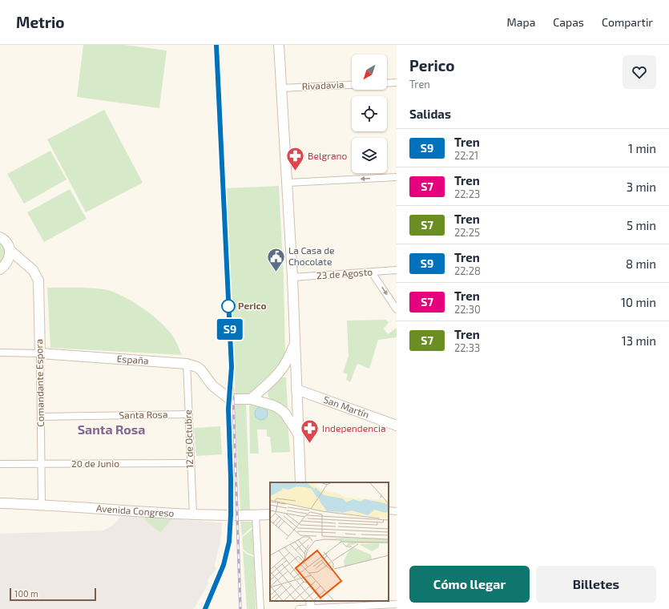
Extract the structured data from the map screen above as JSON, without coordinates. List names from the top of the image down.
{
  "streets": {
    "main road": [
      "España",
      "Comandante Espora",
      "San Martín",
      "Avenida Congreso"
    ],
    "street": [
      "Rivadavia",
      "23 de Agosto",
      "Santa Rosa",
      "12 de Octubre",
      "20 de Junio"
    ]
  },
  "crossings": [
    ["España", "Comandante Espora"],
    ["España", "12 de Octubre"],
    ["Comandante Espora", "Santa Rosa"],
    ["Comandante Espora", "20 de Junio"],
    ["Comandante Espora", "Avenida Congreso"],
    ["Santa Rosa", "12 de Octubre"],
    ["12 de Octubre", "20 de Junio"],
    ["12 de Octubre", "Avenida Congreso"]
  ],
  "districts": ["Santa Rosa"],
  "places": {
    "pharmacy": ["Belgrano", "Independencia"],
    "public building": ["La Casa de Chocolate"],
    "other": ["Perico"]
  },
  "scale_bar": "100 m",
  "north": "bottom left",
  "page": {
    "header": "Metrio",
    "nav": ["Mapa", "Capas", "Compartir"],
    "on_map": "S9",
    "heading": [
      ["Perico", "Tren"],
      "Salidas"
    ],
    "list": [
      {
        "mark": "S9",
        "name": "Tren",
        "note": "22:21",
        "value": "1 min"
      },
      {
        "mark": "S7",
        "name": "Tren",
        "note": "22:23",
        "value": "3 min"
      },
      {
        "mark": "S7",
        "name": "Tren",
        "note": "22:25",
        "value": "5 min"
      },
      {
        "mark": "S9",
        "name": "Tren",
        "note": "22:28",
        "value": "8 min"
      },
      {
        "mark": "S7",
        "name": "Tren",
        "note": "22:30",
        "value": "10 min"
      },
      {
        "mark": "S7",
        "name": "Tren",
        "note": "22:33",
        "value": "13 min"
      }
    ],
    "buttons": ["Cómo llegar", "Billetes"],
    "scale": "100 m"
  }
}
